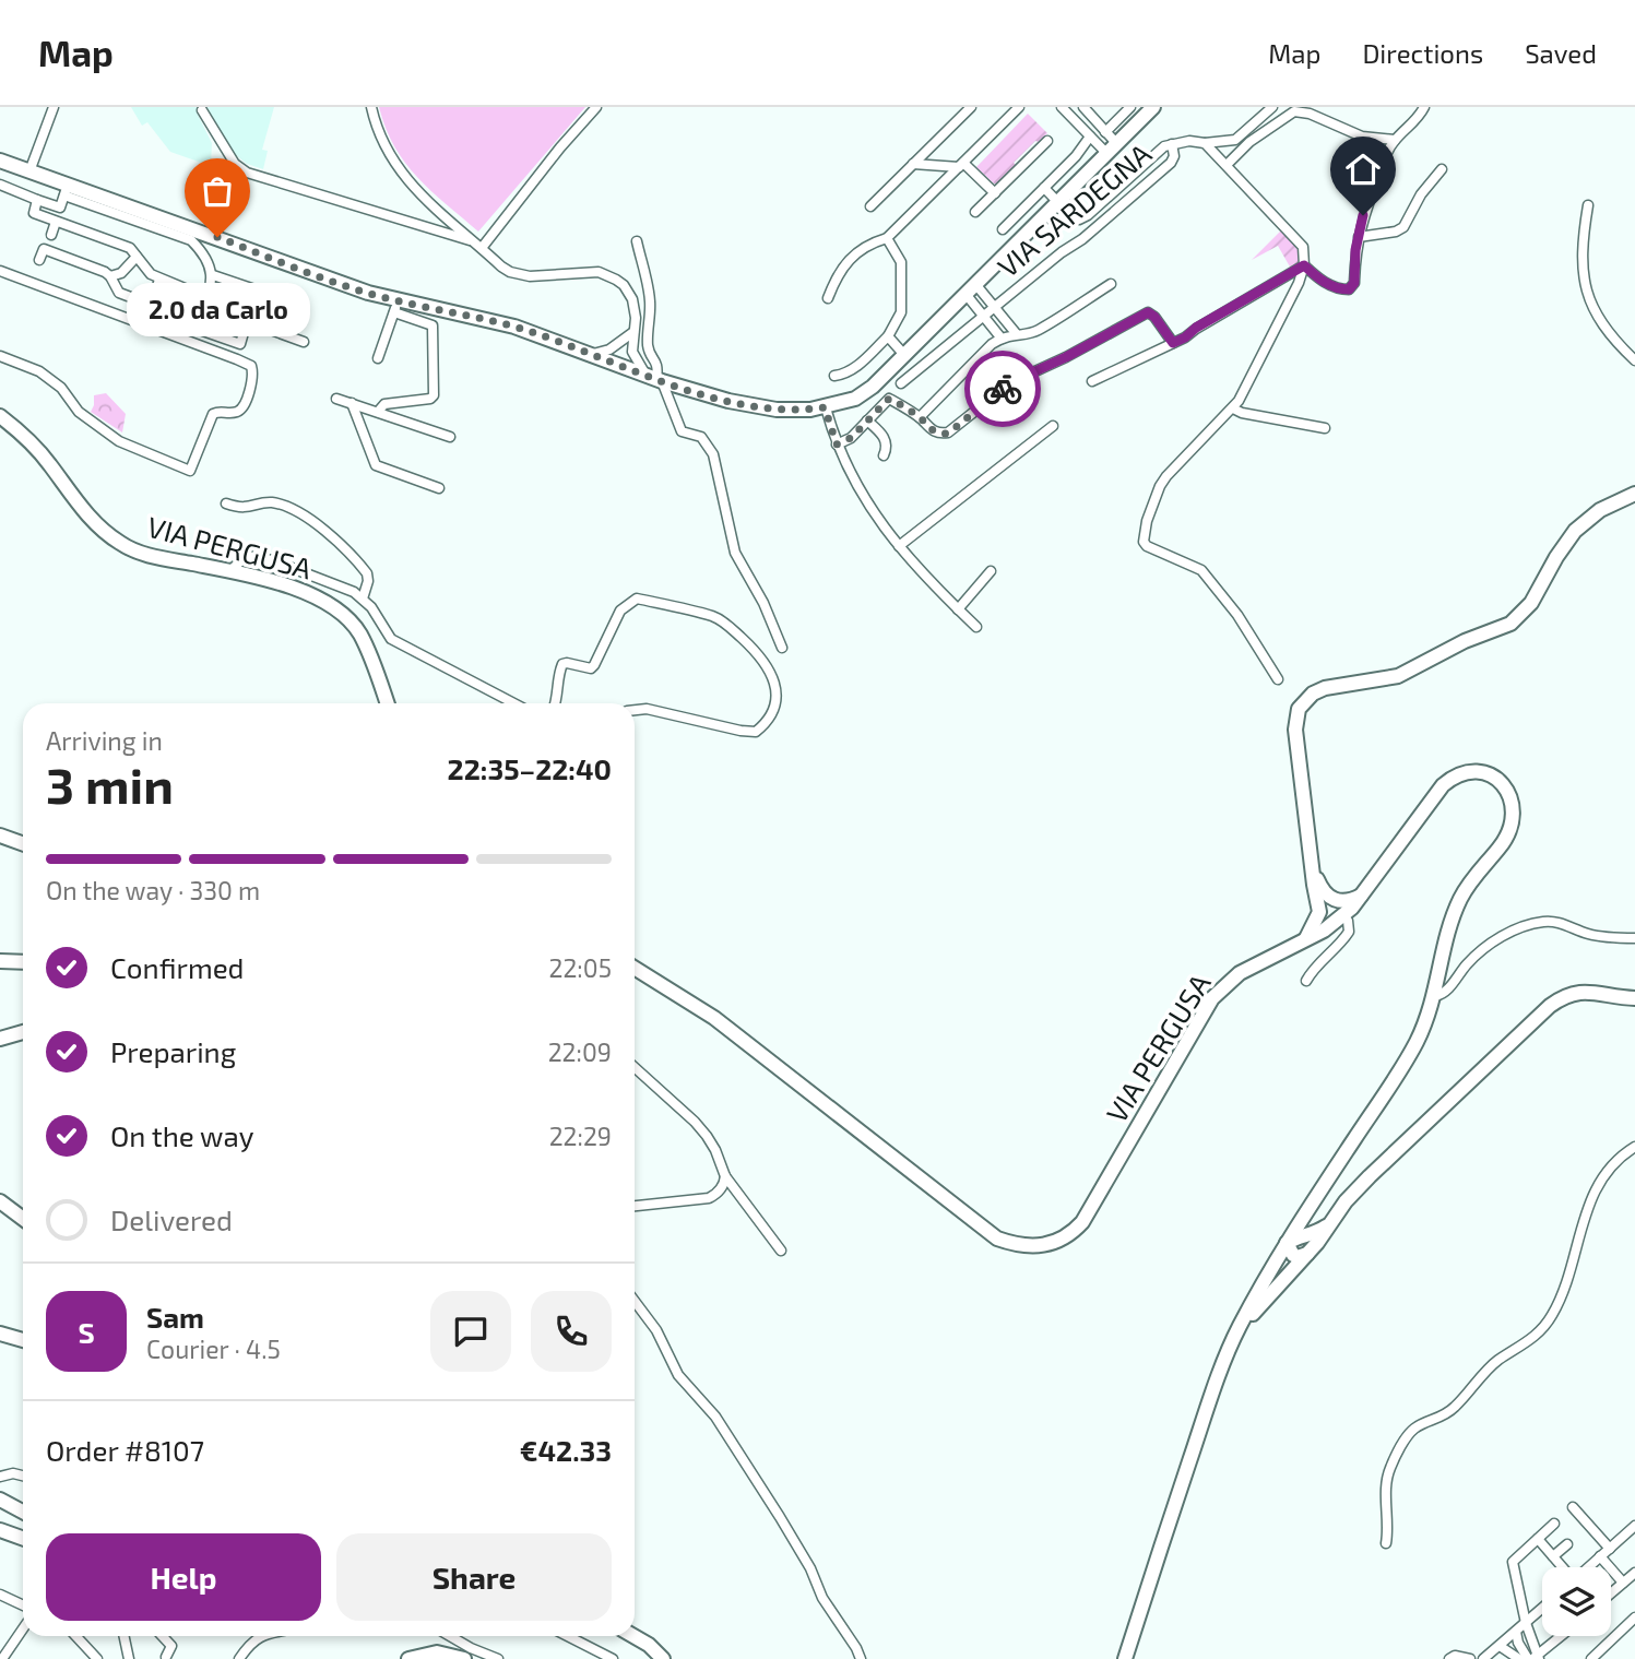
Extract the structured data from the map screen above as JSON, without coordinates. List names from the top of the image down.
{
  "streets": {
    "main road": ["VIA PERGUSA"],
    "street": ["VIA SARDEGNA"]
  },
  "places": ["2.0 da Carlo"],
  "page": {
    "header": "Map",
    "nav": ["Map", "Directions", "Saved"],
    "bubble": "2.0 da Carlo",
    "heading": ["3 min", "Arriving in", "22:35–22:40"],
    "panel": [
      "Sam",
      "Courier · 4.5",
      "Order #8107",
      "€42.33"
    ],
    "bar": "On the way · 330 m",
    "list": [
      ["Confirmed", "22:05"],
      ["Preparing", "22:09"],
      ["On the way", "22:29"],
      "Delivered"
    ],
    "round": "S",
    "buttons": ["Help", "Share"]
  }
}
